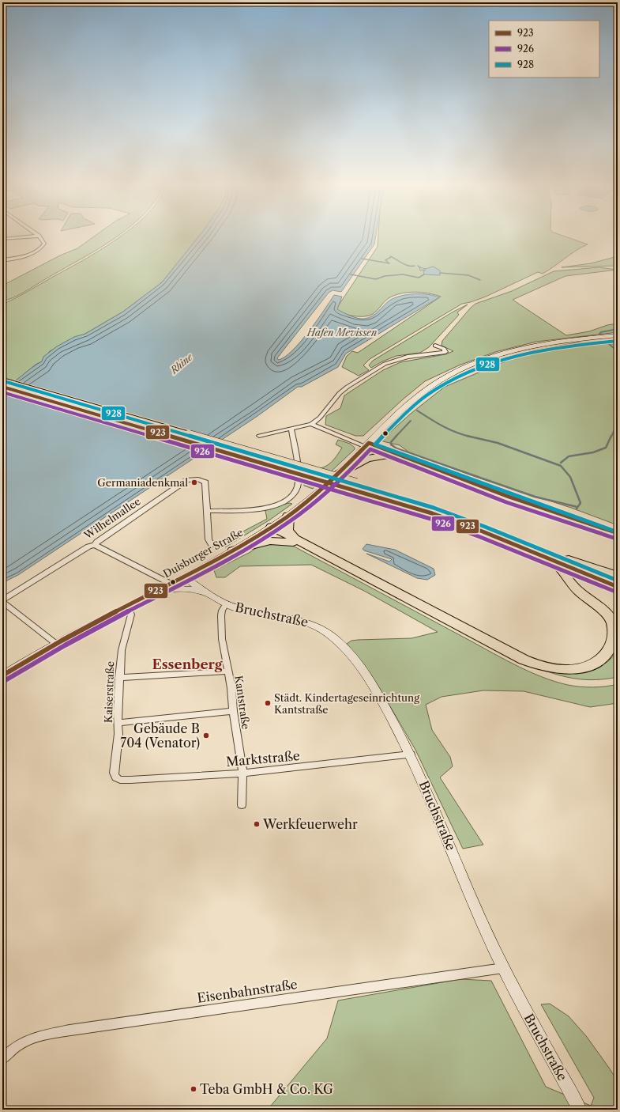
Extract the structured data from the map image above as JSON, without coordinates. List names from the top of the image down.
{
  "streets": {
    "main road": ["Duisburger Straße", "Bruchstraße"],
    "street": [
      "Wilhelmallee",
      "Kaiserstraße",
      "Kantstraße",
      "Marktstraße",
      "Eisenbahnstraße"
    ]
  },
  "crossings": [
    ["Duisburger Straße", "Bruchstraße"],
    ["Duisburger Straße", "Kaiserstraße"],
    ["Bruchstraße", "Kantstraße"],
    ["Bruchstraße", "Marktstraße"],
    ["Bruchstraße", "Eisenbahnstraße"],
    ["Kaiserstraße", "Marktstraße"],
    ["Kantstraße", "Marktstraße"]
  ],
  "districts": ["Essenberg"],
  "water": ["Hafen Mevissen", "Rhine"],
  "places": [
    "Germaniadenkmal",
    "Städt. Kindertageseinrichtung Kantstraße",
    "Gebäude B 704 (Venator)",
    "Werkfeuerwehr",
    "Teba GmbH & Co. KG"
  ],
  "lines": ["transit line 928", "transit line 923", "transit line 926"],
  "legend": ["923", "926", "928"]
}
